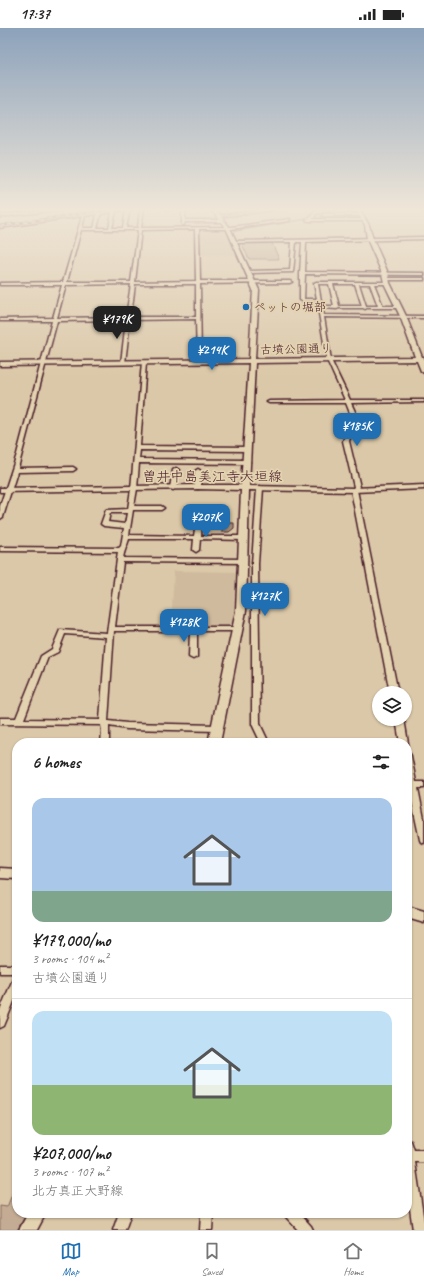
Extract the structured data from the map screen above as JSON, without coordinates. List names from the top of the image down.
{
  "streets": {
    "main road": ["古墳公園通り", "曽井中島美江寺大垣線"]
  },
  "places": ["ペットの堀部"],
  "page": {
    "status": "17:37",
    "price": [
      "¥179K",
      "¥214K",
      "¥185K",
      "¥207K",
      "¥127K",
      "¥128K"
    ],
    "heading": "6 homes",
    "list": [
      {
        "name": "¥179,000/mo",
        "note": "3 rooms · 104 m² · 古墳公園通り"
      },
      {
        "name": "¥207,000/mo",
        "note": "3 rooms · 107 m² · 北方真正大野線"
      }
    ],
    "tabs": ["Map", "Saved", "Home"]
  }
}
